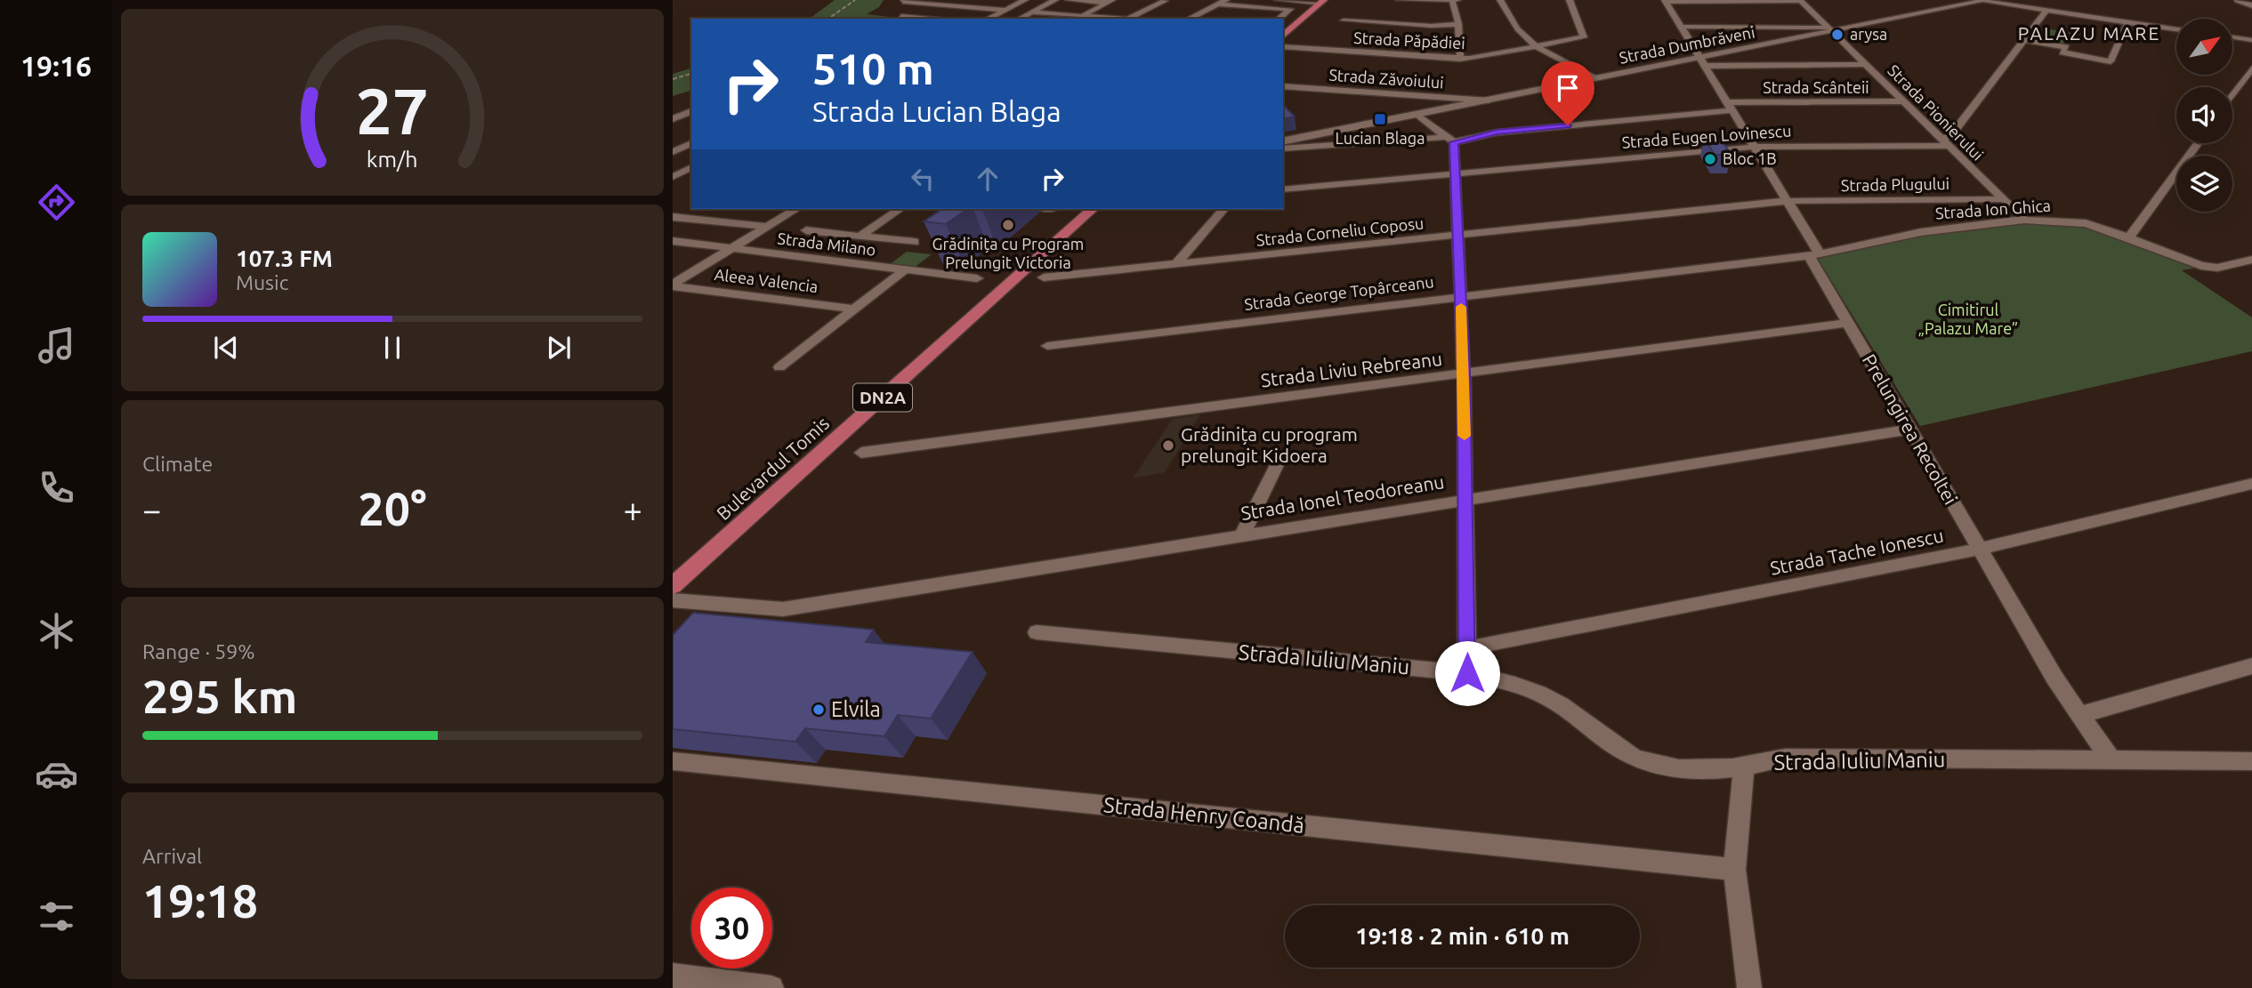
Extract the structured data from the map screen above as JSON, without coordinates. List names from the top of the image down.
{
  "streets": {
    "main road": ["DN2A", "Bulevardul Tomis"],
    "street": [
      "Strada Păpădiei",
      "Strada Dumbrăveni",
      "Strada Zăvoiului",
      "Strada Scânteii",
      "Strada Pionierului",
      "Strada Eugen Lovinescu",
      "Strada Plugului",
      "Strada Ion Ghica",
      "Strada Corneliu Coposu",
      "Strada Milano",
      "Aleea Valencia",
      "Strada George Topârceanu",
      "Strada Liviu Rebreanu",
      "Prelungirea Recoltei",
      "Strada Ionel Teodoreanu",
      "Strada Tache Ionescu",
      "Strada Iuliu Maniu",
      "Strada Henry Coandă"
    ]
  },
  "crossings": [
    ["Strada Dumbrăveni", "Strada Zăvoiului"],
    ["Strada Dumbrăveni", "Strada Pionierului"],
    ["Strada Dumbrăveni", "Prelungirea Recoltei"],
    ["Strada Scânteii", "Strada Pionierului"],
    ["Strada Scânteii", "Prelungirea Recoltei"],
    ["Strada Pionierului", "Strada Eugen Lovinescu"],
    ["Strada Pionierului", "Strada Plugului"],
    ["Strada Pionierului", "Strada Ion Ghica"],
    ["Strada Eugen Lovinescu", "Prelungirea Recoltei"],
    ["Strada Plugului", "Strada Corneliu Coposu"],
    ["Strada Plugului", "Prelungirea Recoltei"],
    ["Strada Ion Ghica", "Strada George Topârceanu"],
    ["Strada Ion Ghica", "Prelungirea Recoltei"],
    ["Strada Corneliu Coposu", "Prelungirea Recoltei"],
    ["Strada George Topârceanu", "Prelungirea Recoltei"],
    ["Strada Liviu Rebreanu", "Prelungirea Recoltei"],
    ["Prelungirea Recoltei", "Strada Ionel Teodoreanu"],
    ["Prelungirea Recoltei", "Strada Tache Ionescu"],
    ["Prelungirea Recoltei", "Strada Iuliu Maniu"]
  ],
  "districts": ["PALAZU MARE"],
  "parks": ["Cimitirul „Palazu Mare”"],
  "places": {
    "other": [
      "arysa",
      "Bloc 1B",
      "Grădinița cu Program Prelungit Victoria",
      "Grădinița cu program prelungit Kidoera",
      "Elvila"
    ],
    "transit": ["Lucian Blaga"]
  },
  "north": "top right",
  "page": {
    "tabs": "19:16",
    "turn": ["510 m", "Strada Lucian Blaga"],
    "song": ["107.3 FM", "Music"],
    "tile": [
      "Climate",
      ["Range · 59%", "295 km"],
      ["Arrival", "19:18"]
    ],
    "heat": ["−", "20°", "+"],
    "limit": "30",
    "trip": "19:18 · 2 min · 610 m",
    "gauge": ["27", "km/h"]
  }
}
